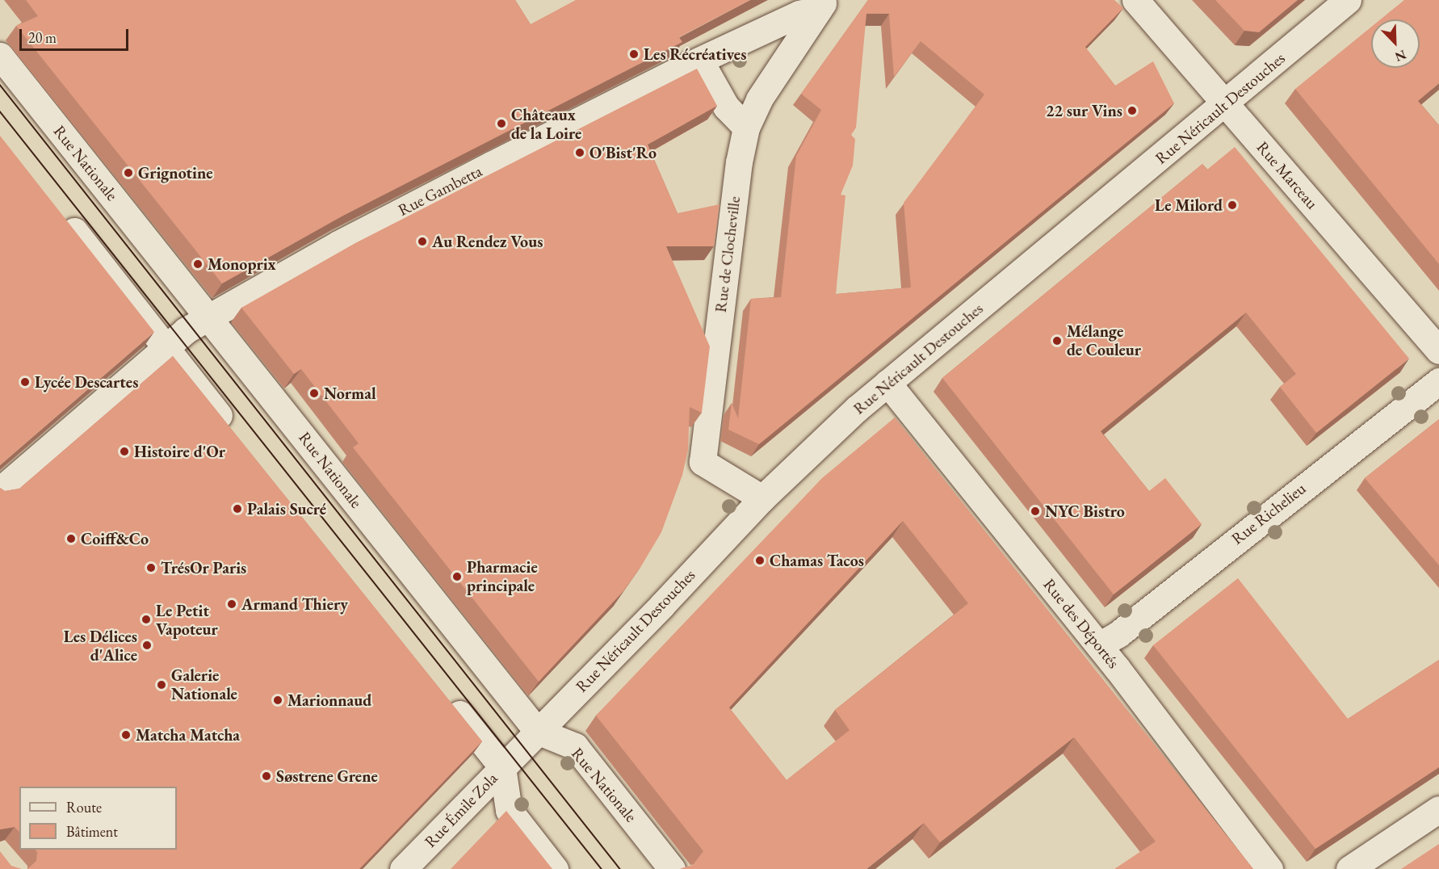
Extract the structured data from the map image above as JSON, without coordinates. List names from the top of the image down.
{
  "streets": {
    "street": [
      "Rue Néricault Destouches",
      "Rue Nationale",
      "Rue Marceau",
      "Rue Gambetta",
      "Rue de Clocheville",
      "Rue Richelieu",
      "Rue des Déportés",
      "Rue Émile Zola"
    ]
  },
  "crossings": [
    ["Rue Néricault Destouches", "Rue Nationale"],
    ["Rue Néricault Destouches", "Rue Marceau"],
    ["Rue Néricault Destouches", "Rue de Clocheville"],
    ["Rue Néricault Destouches", "Rue des Déportés"],
    ["Rue Néricault Destouches", "Rue Émile Zola"],
    ["Rue Nationale", "Rue Gambetta"],
    ["Rue Gambetta", "Rue de Clocheville"],
    ["Rue Richelieu", "Rue des Déportés"]
  ],
  "places": [
    "Les Récréatives",
    "22 sur Vins",
    "Châteaux de la Loire",
    "O'Bist'Ro",
    "Grignotine",
    "Le Milord",
    "Au Rendez Vous",
    "Monoprix",
    "Mélange de Couleur",
    "Lycée Descartes",
    "Normal",
    "Histoire d'Or",
    "Palais Sucré",
    "NYC Bistro",
    "Coiff&Co",
    "Chamas Tacos",
    "TrésOr Paris",
    "Pharmacie principale",
    "Armand Thiery",
    "Le Petit Vapoteur",
    "Les Délices d'Alice",
    "Galerie Nationale",
    "Marionnaud",
    "Matcha Matcha",
    "Søstrene Grene"
  ],
  "legend": ["Route", "Bâtiment"],
  "scale_bar": "20 m",
  "north": "bottom right"
}
